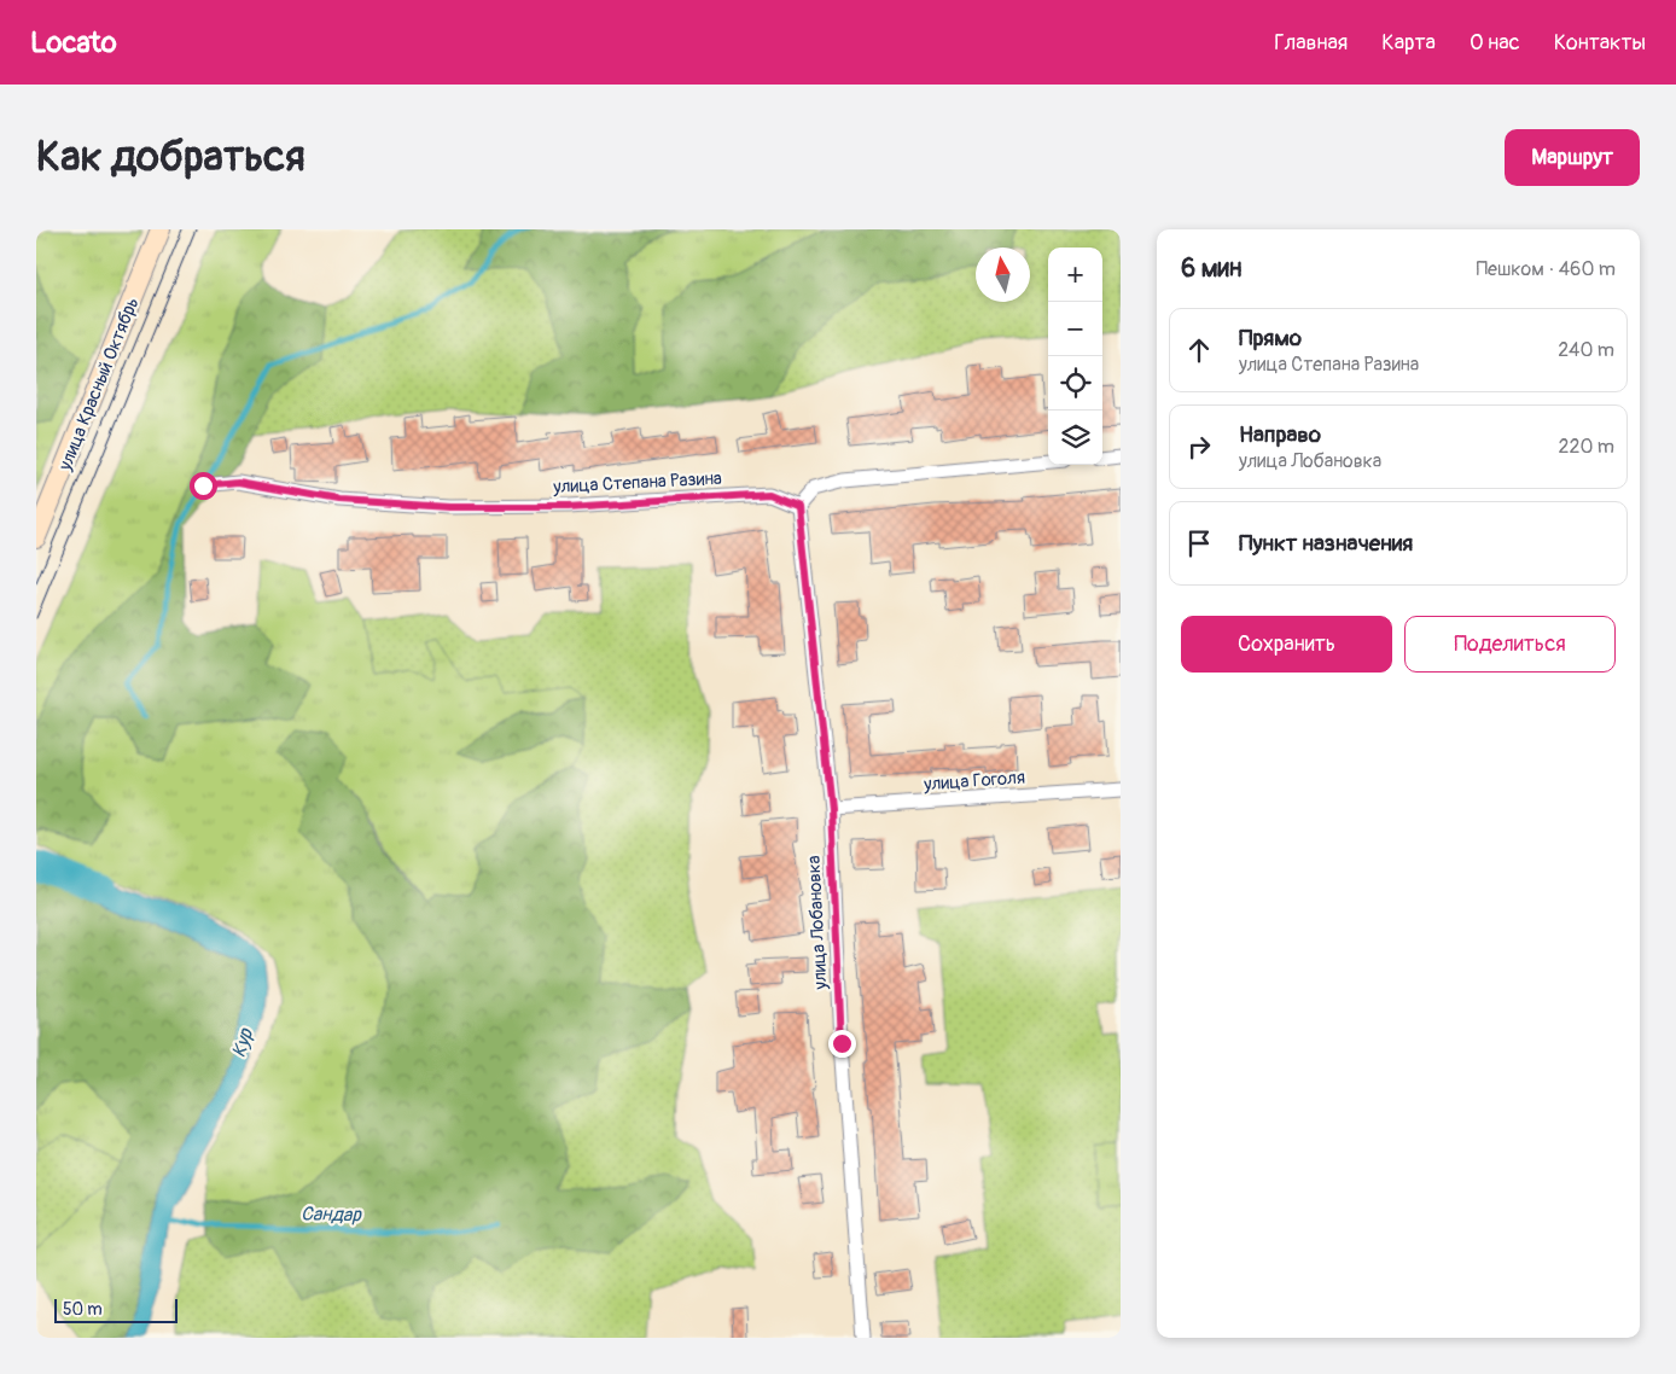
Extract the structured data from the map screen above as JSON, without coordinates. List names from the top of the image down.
{
  "streets": {
    "main road": ["улица Красный Октябрь"],
    "street": ["улица Степана Разина", "улица Гоголя", "улица Лобановка"]
  },
  "crossings": [
    ["улица Степана Разина", "улица Лобановка"],
    ["улица Гоголя", "улица Лобановка"]
  ],
  "water": ["Кур", "Сандар"],
  "scale_bar": "50 m",
  "north": "top",
  "page": {
    "header": "Locato",
    "nav": [
      "Главная",
      "Карта",
      "О нас",
      "Контакты"
    ],
    "buttons": [
      "Маршрут",
      ["Сохранить", "Поделиться"]
    ],
    "title": "Как добраться",
    "heading": ["6 мин", "Пешком · 460 m"],
    "map_buttons": ["+", "−"],
    "list": [
      ["Прямо", "улица Степана Разина", "240 m"],
      ["Направо", "улица Лобановка", "220 m"],
      "Пункт назначения"
    ],
    "scale": "50 m"
  }
}
